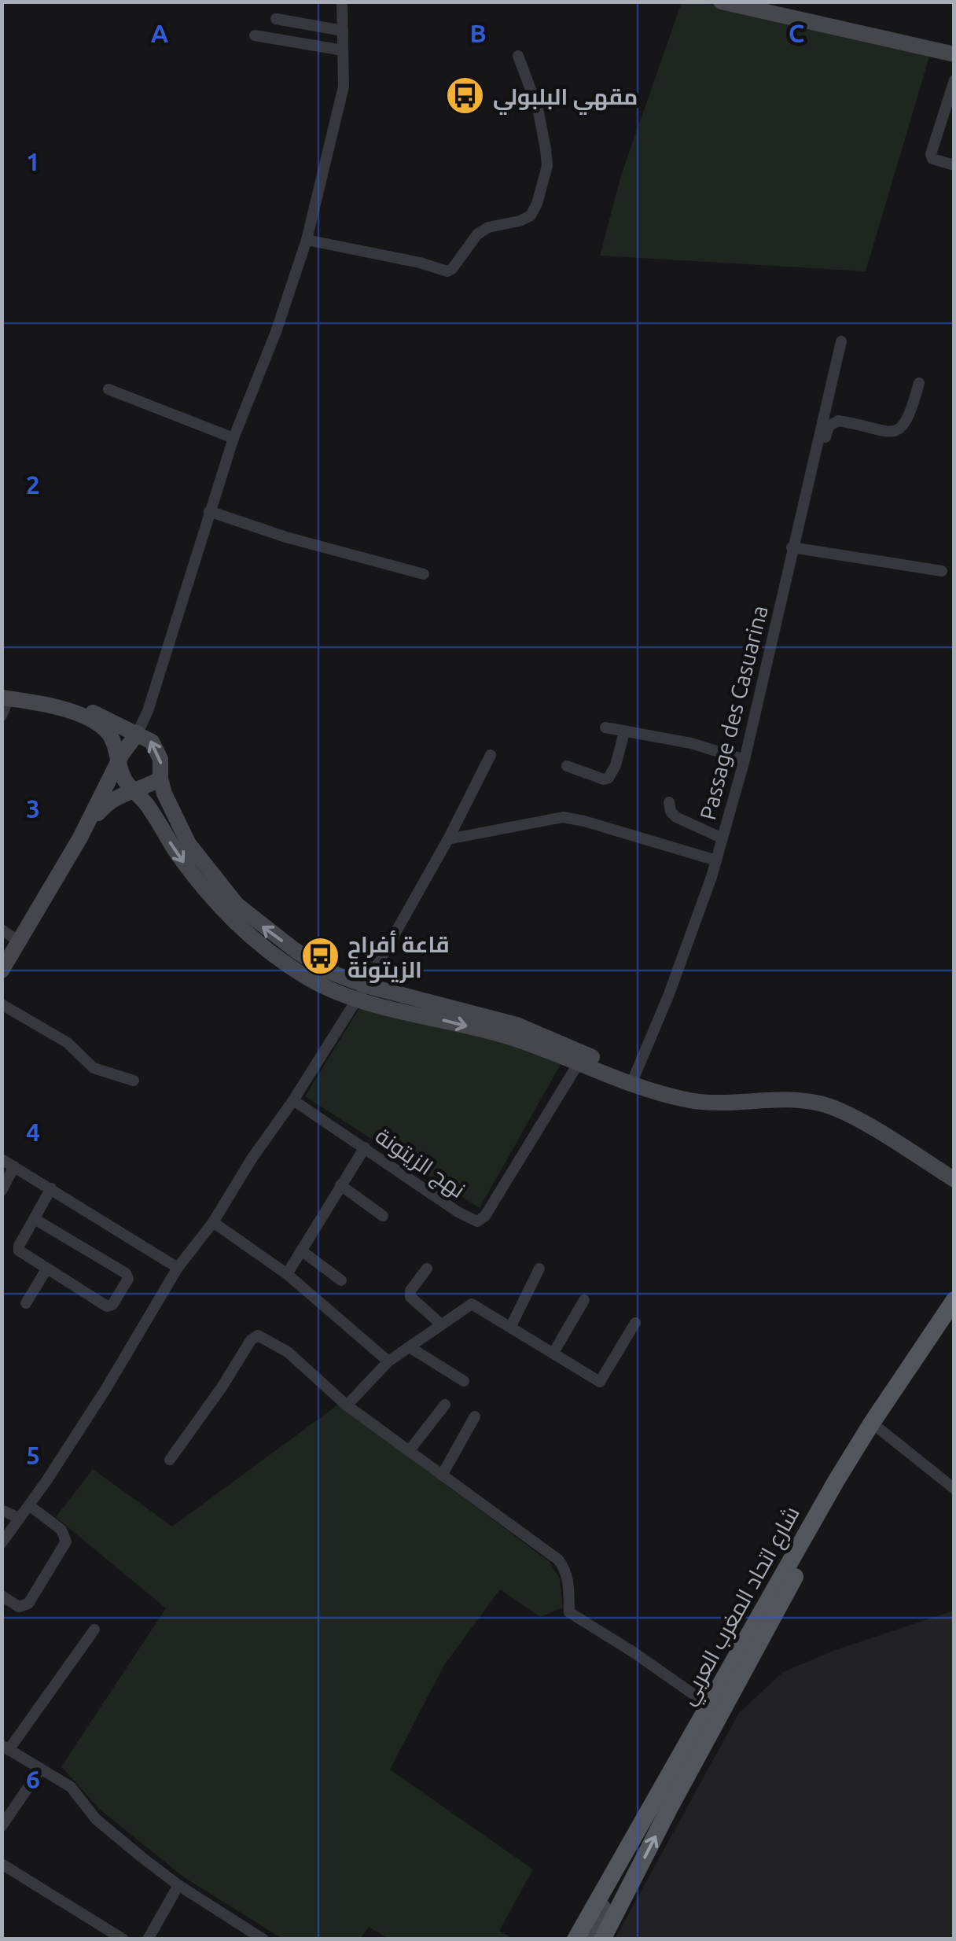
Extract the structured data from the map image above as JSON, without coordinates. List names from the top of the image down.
{
  "streets": {
    "main road": ["شارع اتحاد المغرب العربي"],
    "street": ["Passage des Casuarina", "نهج الزيتونة"]
  },
  "places": {
    "bus stop": ["مقهي البلبولي", "قاعة أفراح الزيتونة"]
  },
  "grid": {
    "columns": ["A", "B", "C"],
    "rows": [
      "1",
      "2",
      "3",
      "4",
      "5",
      "6"
    ]
  }
}
